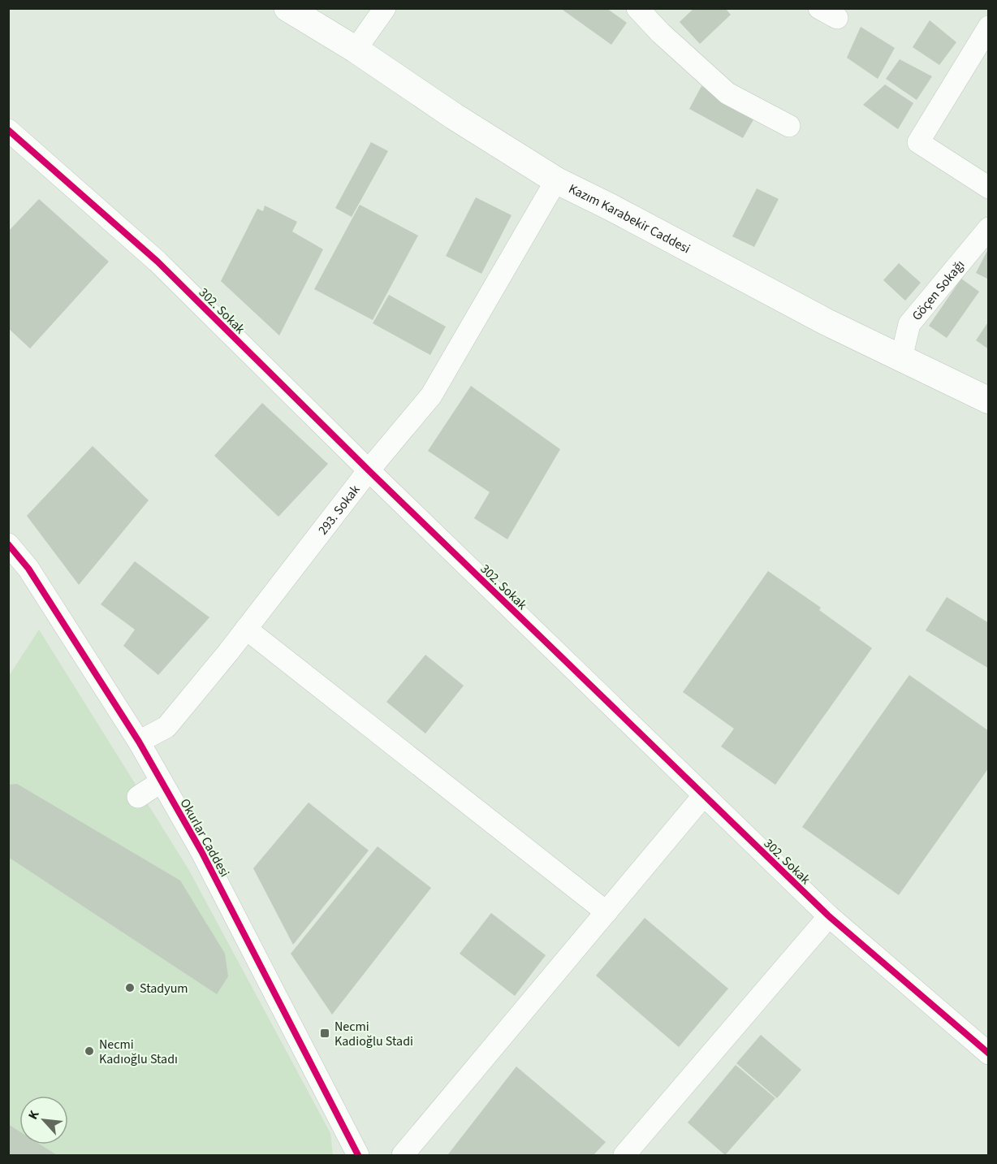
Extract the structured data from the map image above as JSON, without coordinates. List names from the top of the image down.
{
  "streets": {
    "main road": ["Kazım Karabekir Caddesi"],
    "street": [
      "Göçen Sokağı",
      "302. Sokak",
      "293. Sokak",
      "Okurlar Caddesi"
    ]
  },
  "crossings": [
    ["Kazım Karabekir Caddesi", "Göçen Sokağı"],
    ["Kazım Karabekir Caddesi", "293. Sokak"],
    ["302. Sokak", "293. Sokak"],
    ["293. Sokak", "Okurlar Caddesi"]
  ],
  "places": {
    "other": ["Stadyum", "Necmi Kadıoğlu Stadı"],
    "transit": ["Necmi Kadioğlu Stadi"]
  },
  "north": "top left"
}
